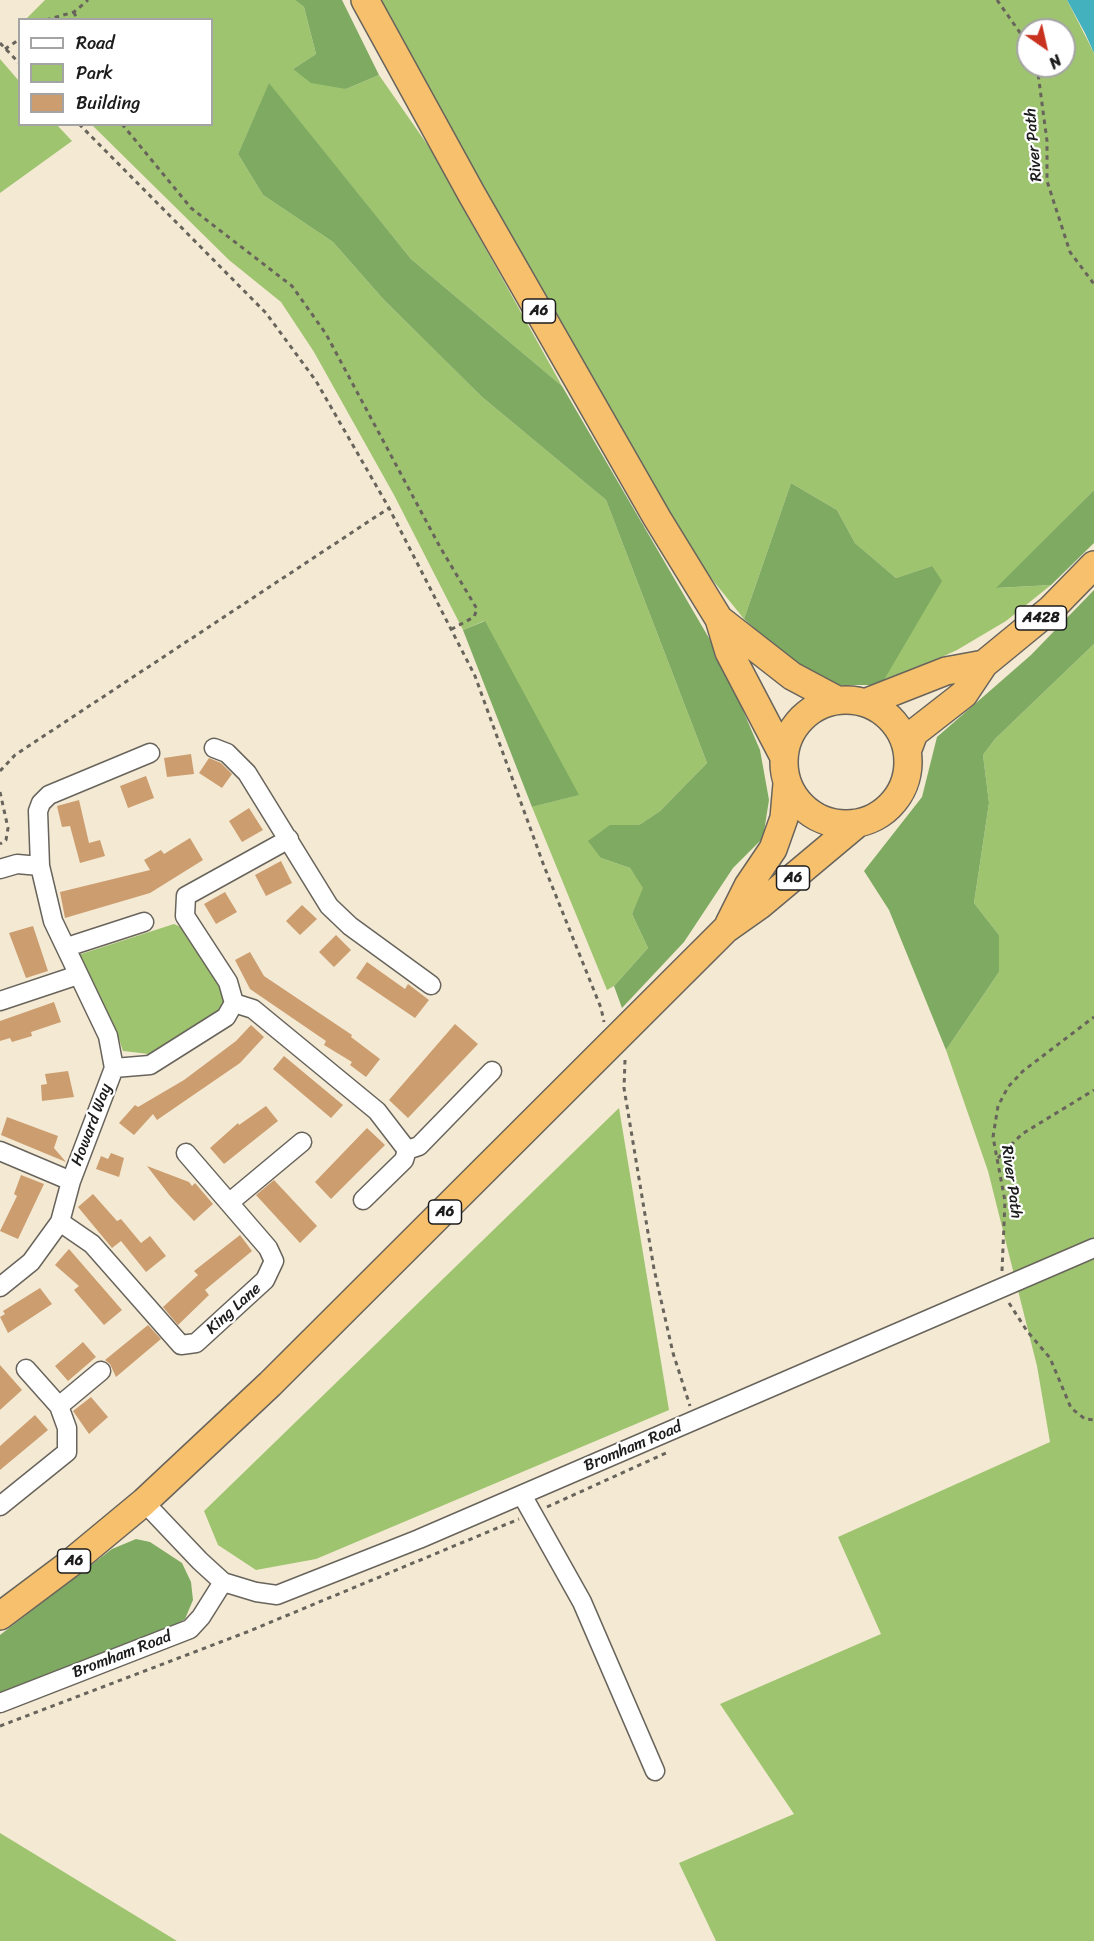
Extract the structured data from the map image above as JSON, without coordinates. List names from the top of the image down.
{
  "streets": {
    "highway": ["A6", "A428"],
    "street": ["Howard Way", "King Lane", "Bromham Road"],
    "path": ["River Path"]
  },
  "crossings": [
    ["River Path", "Bromham Road"],
    ["A6", "A428"],
    ["A6", "Bromham Road"],
    ["Howard Way", "King Lane"]
  ],
  "legend": ["Road", "Park", "Building"],
  "north": "bottom right"
}
